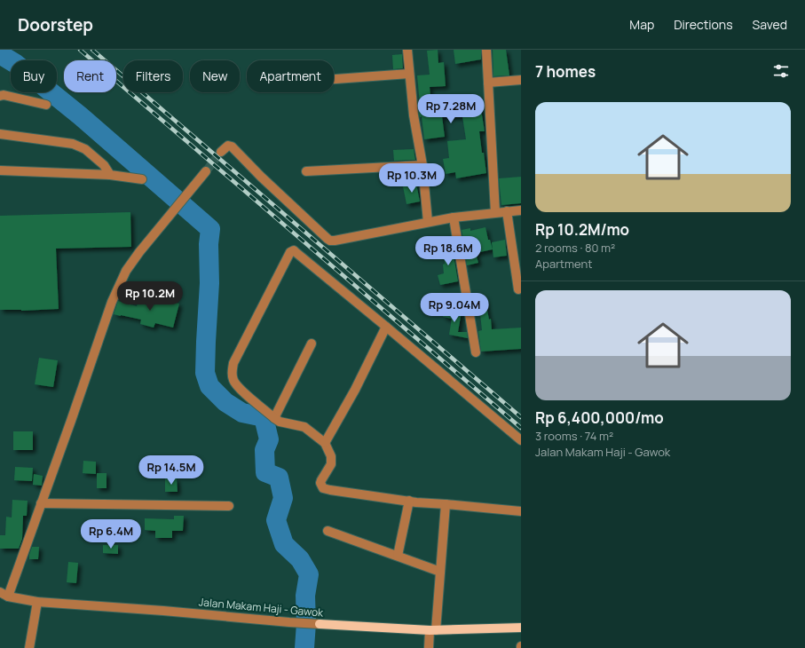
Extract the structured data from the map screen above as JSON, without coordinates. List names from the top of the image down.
{
  "streets": {
    "main road": ["Jalan Makam Haji - Gawok"]
  },
  "page": {
    "header": "Doorstep",
    "nav": ["Map", "Directions", "Saved"],
    "heading": "7 homes",
    "chip": [
      "Buy",
      "Rent",
      "Filters",
      "New",
      "Apartment"
    ],
    "list": [
      {
        "name": "Rp 10.2M/mo",
        "note": "2 rooms · 80 m² · Apartment"
      },
      {
        "name": "Rp 6,400,000/mo",
        "note": "3 rooms · 74 m² · Jalan Makam Haji - Gawok"
      }
    ],
    "price": [
      "Rp 7.28M",
      "Rp 10.3M",
      "Rp 18.6M",
      "Rp 10.2M",
      "Rp 9.04M",
      "Rp 14.5M",
      "Rp 6.4M"
    ]
  }
}
